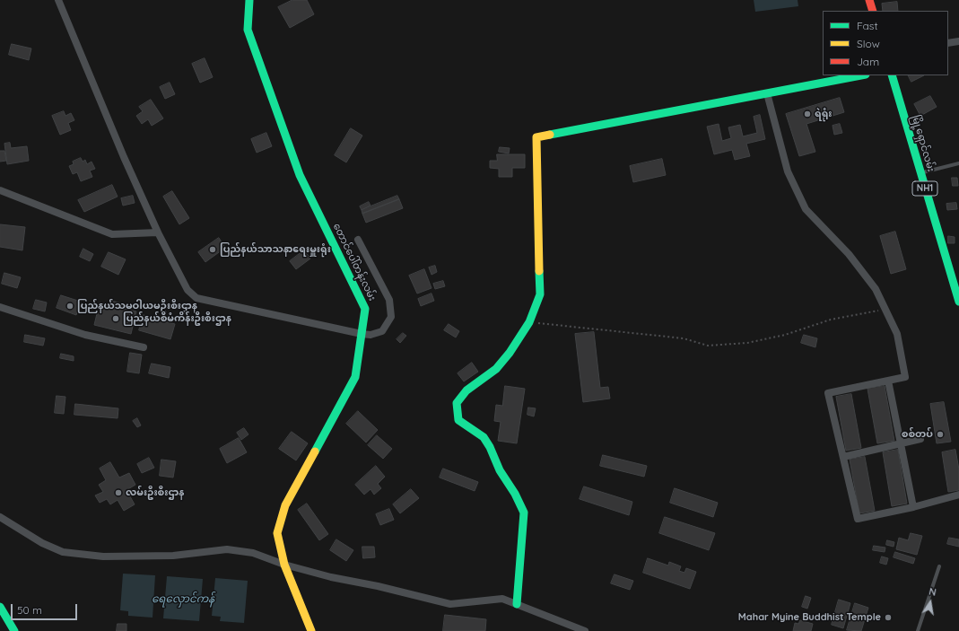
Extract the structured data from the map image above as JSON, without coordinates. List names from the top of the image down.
{
  "streets": {
    "main road": ["မြို့ရှောင်လမ်း", "NH1", "တောင်ပေါ်တန်းလမ်း"]
  },
  "water": ["ရေလှောင်ကန်"],
  "places": [
    "ရဲရုံး",
    "ပြည်နယ်သာသနာရေးမှူးရုံး",
    "ပြည်နယ်သမဝါယမဦးစီးဌာန",
    "ပြည်နယ်စီမံကိန်းဦးစီးဌာန",
    "စစ်တပ်",
    "လမ်းဦးစီးဌာန",
    "Mahar Myine Buddhist Temple"
  ],
  "legend": ["Fast", "Slow", "Jam"],
  "scale_bar": "50 m",
  "north": "top"
}
